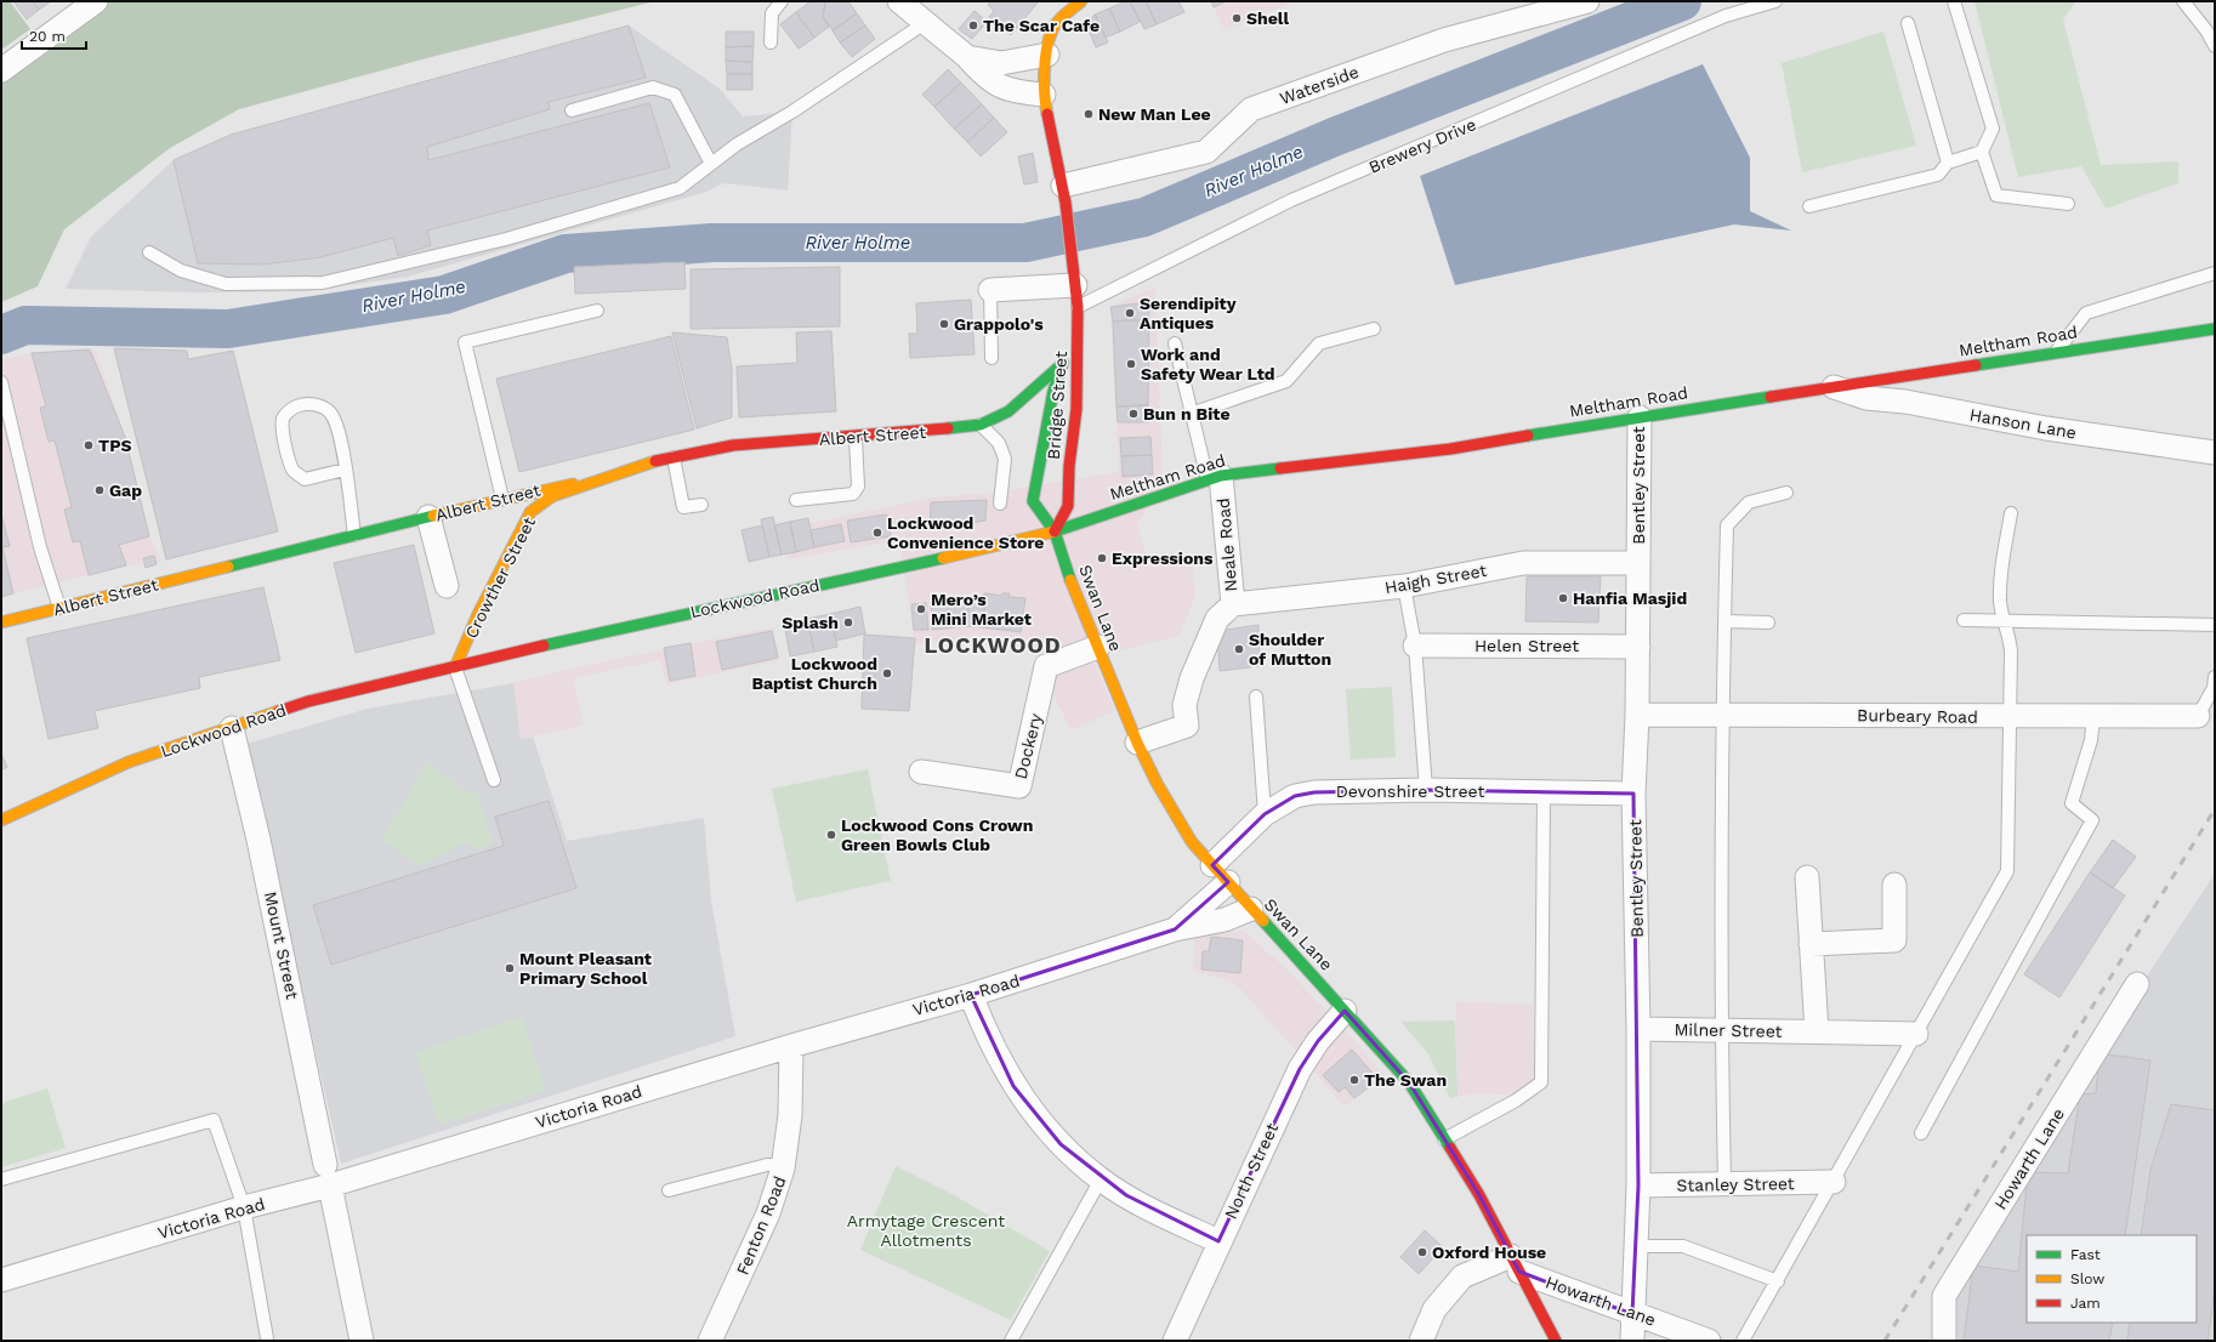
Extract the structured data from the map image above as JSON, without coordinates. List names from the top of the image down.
{
  "streets": {
    "main road": [
      "Meltham Road",
      "Bridge Street",
      "Albert Street",
      "Crowther Street",
      "Lockwood Road",
      "Swan Lane"
    ],
    "street": [
      "Waterside",
      "Hanson Lane",
      "Bentley Street",
      "Neale Road",
      "Haigh Street",
      "Helen Street",
      "Burbeary Road",
      "Dockery",
      "Devonshire Street",
      "Mount Street",
      "Victoria Road",
      "Milner Street",
      "Howarth Lane",
      "North Street",
      "Stanley Street",
      "Fenton Road"
    ],
    "lane": ["Brewery Drive"]
  },
  "crossings": [
    ["Meltham Road", "Bridge Street"],
    ["Meltham Road", "Hanson Lane"],
    ["Meltham Road", "Bentley Street"],
    ["Meltham Road", "Neale Road"],
    ["Meltham Road", "Lockwood Road"],
    ["Meltham Road", "Swan Lane"],
    ["Bridge Street", "Albert Street"],
    ["Bridge Street", "Lockwood Road"],
    ["Bridge Street", "Swan Lane"],
    ["Albert Street", "Crowther Street"],
    ["Bentley Street", "Haigh Street"],
    ["Bentley Street", "Helen Street"],
    ["Bentley Street", "Burbeary Road"],
    ["Bentley Street", "Devonshire Street"],
    ["Bentley Street", "Milner Street"],
    ["Bentley Street", "Howarth Lane"],
    ["Bentley Street", "Stanley Street"],
    ["Neale Road", "Haigh Street"],
    ["Neale Road", "Swan Lane"],
    ["Crowther Street", "Lockwood Road"],
    ["Lockwood Road", "Swan Lane"],
    ["Lockwood Road", "Mount Street"],
    ["Swan Lane", "Dockery"],
    ["Swan Lane", "Devonshire Street"],
    ["Swan Lane", "Victoria Road"],
    ["Swan Lane", "Howarth Lane"],
    ["Swan Lane", "North Street"],
    ["Mount Street", "Victoria Road"],
    ["Victoria Road", "Fenton Road"]
  ],
  "districts": ["LOCKWOOD"],
  "water": ["River Holme"],
  "parks": ["Armytage Crescent Allotments"],
  "places": [
    "Shell",
    "The Scar Cafe",
    "New Man Lee",
    "Serendipity Antiques",
    "Grappolo's",
    "Work and Safety Wear Ltd",
    "Bun n Bite",
    "TPS",
    "Gap",
    "Lockwood Convenience Store",
    "Expressions",
    "Hanfia Masjid",
    "Mero’s Mini Market",
    "Splash",
    "Shoulder of Mutton",
    "Lockwood Baptist Church",
    "Lockwood Cons Crown Green Bowls Club",
    "Mount Pleasant Primary School",
    "The Swan",
    "Oxford House"
  ],
  "legend": ["Fast", "Slow", "Jam"],
  "scale_bar": "20 m"
}
